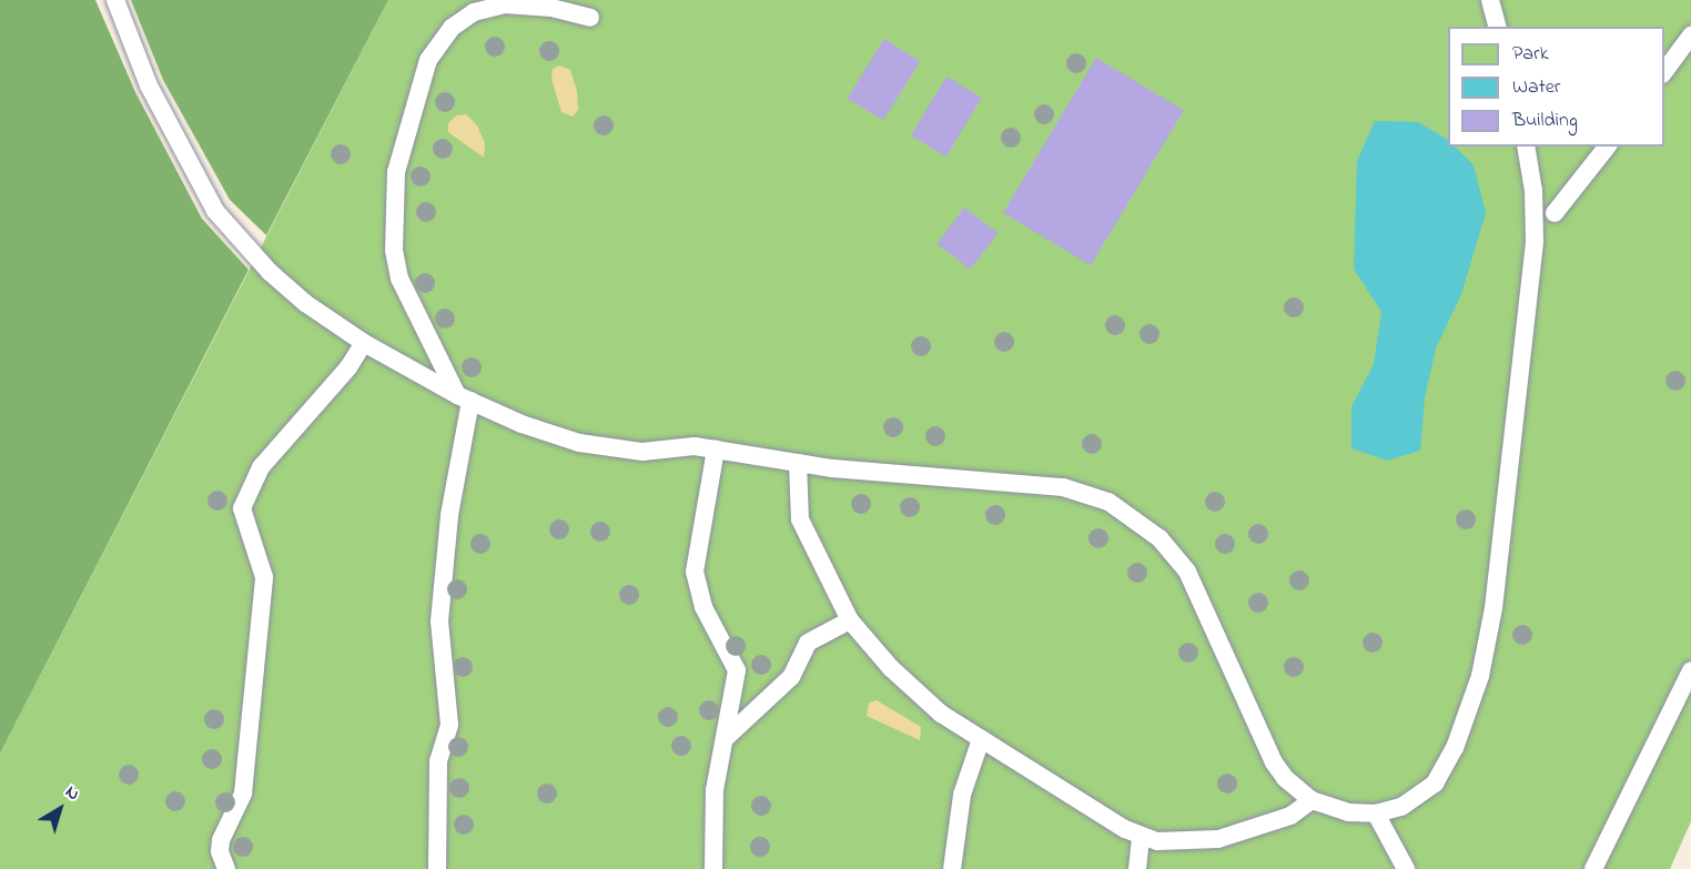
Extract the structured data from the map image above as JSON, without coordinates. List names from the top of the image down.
{
  "legend": ["Park", "Water", "Building"],
  "north": "top right"
}
